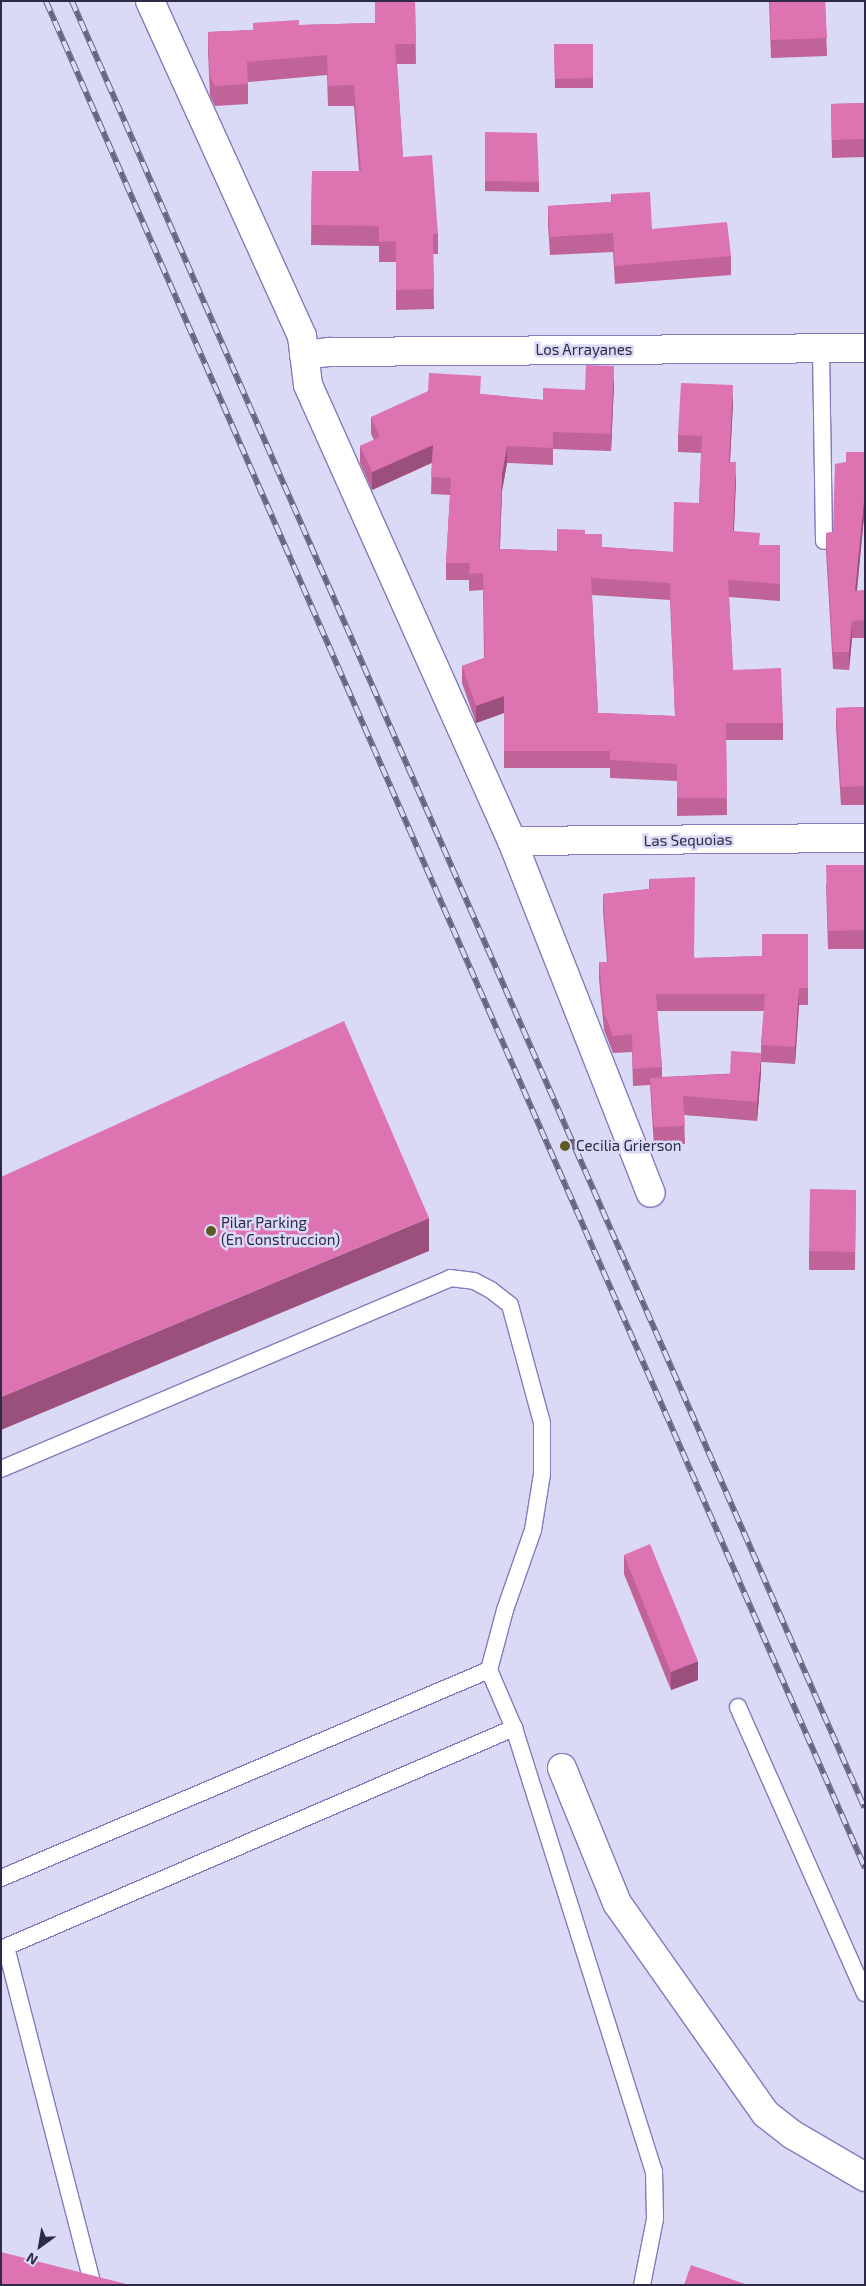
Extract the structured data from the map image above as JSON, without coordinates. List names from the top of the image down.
{
  "streets": {
    "street": ["Los Arrayanes", "Las Sequoias"]
  },
  "places": ["Cecilia Grierson", "Pilar Parking (En Construccion)"],
  "north": "bottom left"
}
